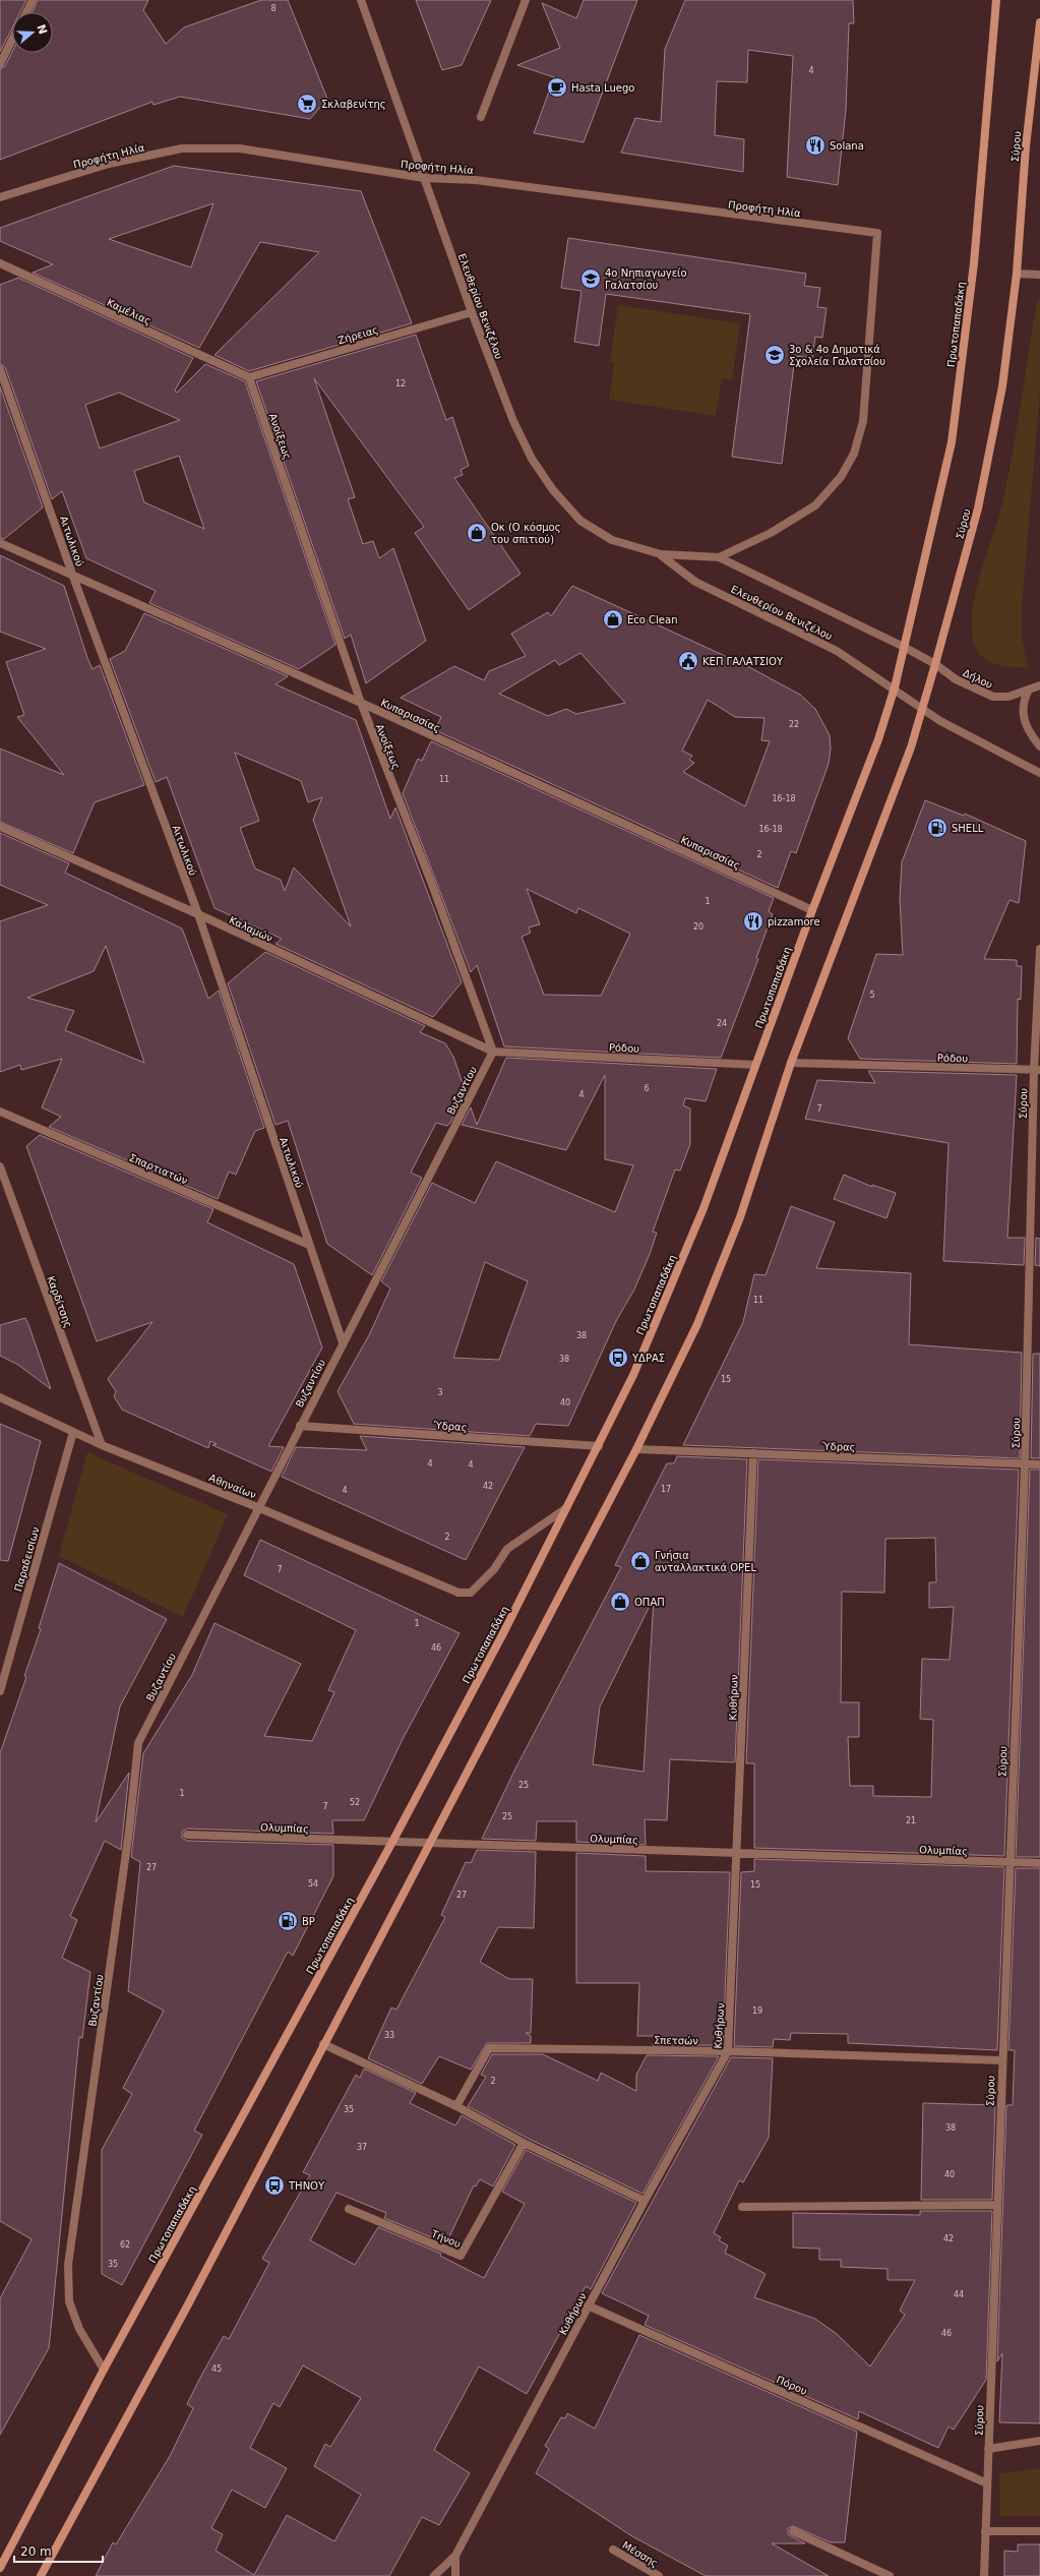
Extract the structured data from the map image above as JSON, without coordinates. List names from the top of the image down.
{
  "streets": {
    "main road": ["Σύρου", "Πρωτοπαπαδάκη"],
    "street": [
      "Προφήτη Ηλία",
      "Ελευθερίου Βενιζέλου",
      "Καμέλιας",
      "Ζήρειας",
      "Ανοίξεως",
      "Αιτωλικού",
      "Δήλου",
      "Κυπαρισσίας",
      "Καλαμών",
      "Ρόδου",
      "Βυζαντίου",
      "Σπαρτιατών",
      "Καρδίτσης",
      "Ύδρας",
      "Αθηναίων",
      "Παραδεισίων",
      "Κυθήρων",
      "Ολυμπίας",
      "Σπετσών",
      "Τήνου",
      "Πόρου",
      "Μέσσης"
    ]
  },
  "crossings": [
    ["Σύρου", "Δήλου"],
    ["Σύρου", "Ρόδου"],
    ["Σύρου", "Ύδρας"],
    ["Σύρου", "Ολυμπίας"],
    ["Σύρου", "Σπετσών"],
    ["Σύρου", "Πόρου"],
    ["Προφήτη Ηλία", "Ελευθερίου Βενιζέλου"],
    ["Ελευθερίου Βενιζέλου", "Πρωτοπαπαδάκη"],
    ["Ελευθερίου Βενιζέλου", "Ζήρειας"],
    ["Καμέλιας", "Ζήρειας"],
    ["Καμέλιας", "Ανοίξεως"],
    ["Πρωτοπαπαδάκη", "Κυπαρισσίας"],
    ["Πρωτοπαπαδάκη", "Ρόδου"],
    ["Πρωτοπαπαδάκη", "Βυζαντίου"],
    ["Πρωτοπαπαδάκη", "Ύδρας"],
    ["Πρωτοπαπαδάκη", "Αθηναίων"],
    ["Πρωτοπαπαδάκη", "Ολυμπίας"],
    ["Ζήρειας", "Ανοίξεως"],
    ["Ανοίξεως", "Κυπαρισσίας"],
    ["Ανοίξεως", "Καλαμών"],
    ["Ανοίξεως", "Ρόδου"],
    ["Ανοίξεως", "Βυζαντίου"],
    ["Αιτωλικού", "Κυπαρισσίας"],
    ["Αιτωλικού", "Καλαμών"],
    ["Αιτωλικού", "Βυζαντίου"],
    ["Αιτωλικού", "Σπαρτιατών"],
    ["Καλαμών", "Ρόδου"],
    ["Καλαμών", "Βυζαντίου"],
    ["Ρόδου", "Βυζαντίου"],
    ["Βυζαντίου", "Ύδρας"],
    ["Βυζαντίου", "Αθηναίων"],
    ["Καρδίτσης", "Αθηναίων"],
    ["Ύδρας", "Κυθήρων"],
    ["Αθηναίων", "Παραδεισίων"],
    ["Κυθήρων", "Ολυμπίας"],
    ["Κυθήρων", "Σπετσών"],
    ["Κυθήρων", "Πόρου"]
  ],
  "places": {
    "cafe": ["Hasta Luego"],
    "supermarket": ["Σκλαβενίτης"],
    "restaurant": ["Solana", "pizzamore"],
    "school or university": ["4ο Νηπιαγωγείο Γαλατσίου", "3ο & 4ο Δημοτικά Σχολεία Γαλατσίου"],
    "shop": [
      "Οκ (Ο κόσμος του σπιτιού)",
      "Eco Clean",
      "Γνήσια ανταλλακτικά OPEL",
      "ΟΠΑΠ"
    ],
    "public building": ["ΚΕΠ ΓΑΛΑΤΣΙΟΥ"],
    "fuel station": ["SHELL", "BP"],
    "bus stop": ["ΥΔΡΑΣ", "ΤΗΝΟΥ"]
  },
  "house_numbers": [
    "8",
    "4",
    "12",
    "22",
    "11",
    "16-18",
    "16-18",
    "2",
    "1",
    "20",
    "5",
    "24",
    "6",
    "4",
    "7",
    "11",
    "38",
    "38",
    "15",
    "3",
    "40",
    "4",
    "4",
    "42",
    "17",
    "4",
    "2",
    "7",
    "1",
    "46",
    "25",
    "1",
    "52",
    "7",
    "25",
    "21",
    "27",
    "54",
    "15",
    "27",
    "19",
    "33",
    "2",
    "35",
    "38",
    "37",
    "40",
    "42",
    "62",
    "35",
    "44",
    "46",
    "45"
  ],
  "scale_bar": "20 m",
  "north": "right"
}
